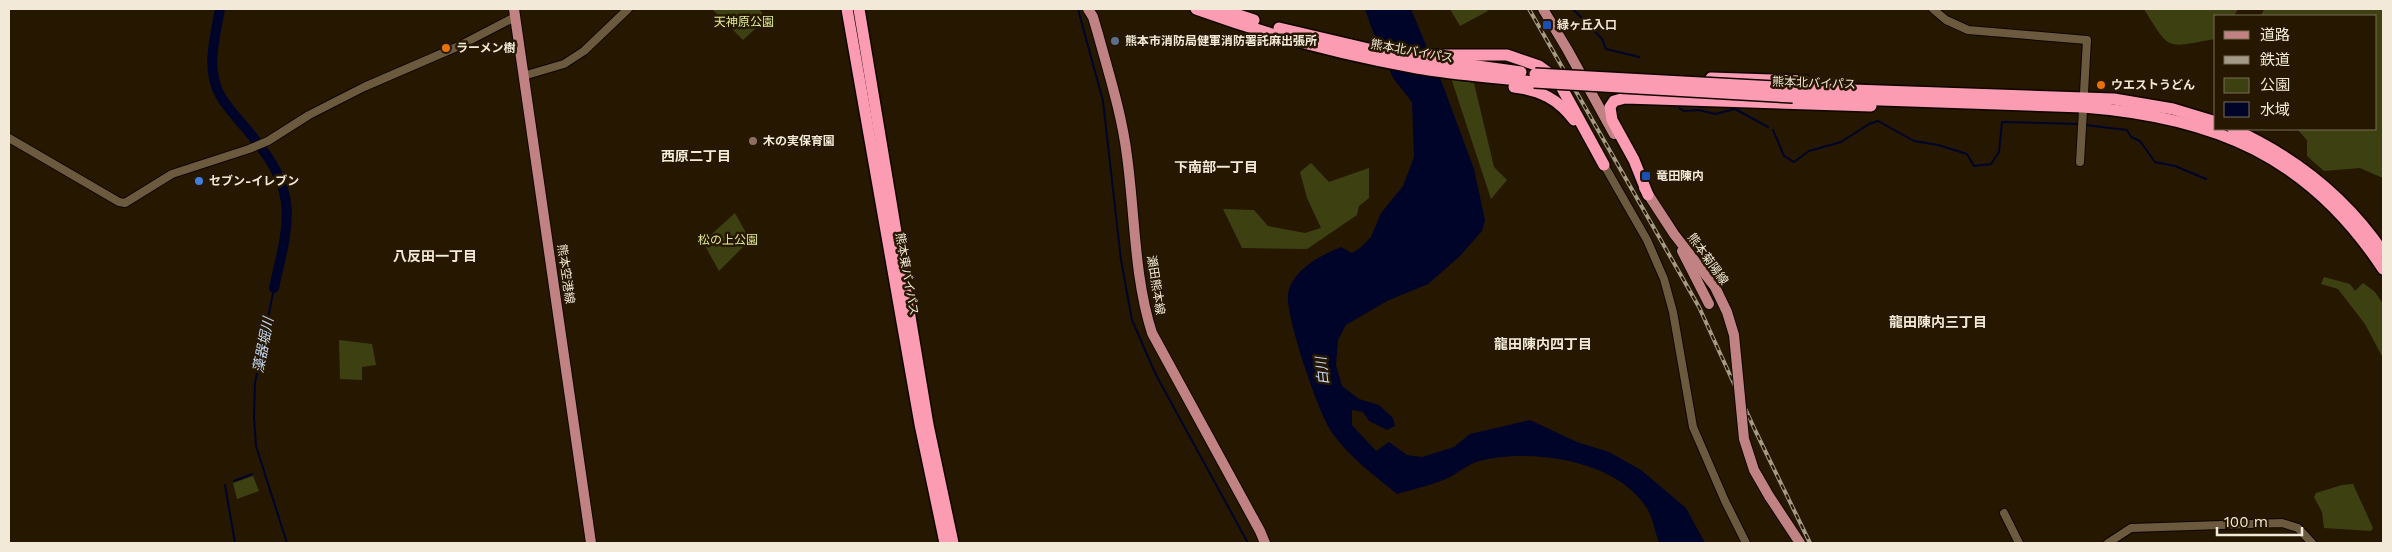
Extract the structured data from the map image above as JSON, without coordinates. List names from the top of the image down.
{
  "streets": {
    "highway": ["熊本北バイパス", "熊本東バイパス"],
    "main road": ["熊本菊陽線", "熊本空港線", "瀬田熊本線"]
  },
  "districts": [
    "西原二丁目",
    "下南部一丁目",
    "八反田一丁目",
    "龍田陳内三丁目",
    "龍田陳内四丁目"
  ],
  "water": ["藻器堀川", "白川"],
  "parks": ["天神原公園", "松の上公園"],
  "places": {
    "transit": ["緑ヶ丘入口", "竜田陳内"],
    "other": [
      "熊本市消防局健軍消防署託麻出張所",
      "ラーメン樹",
      "ウエストうどん",
      "木の実保育園",
      "セブン-イレブン"
    ]
  },
  "legend": [
    "道路",
    "鉄道",
    "公園",
    "水域"
  ],
  "scale_bar": "100 m"
}
